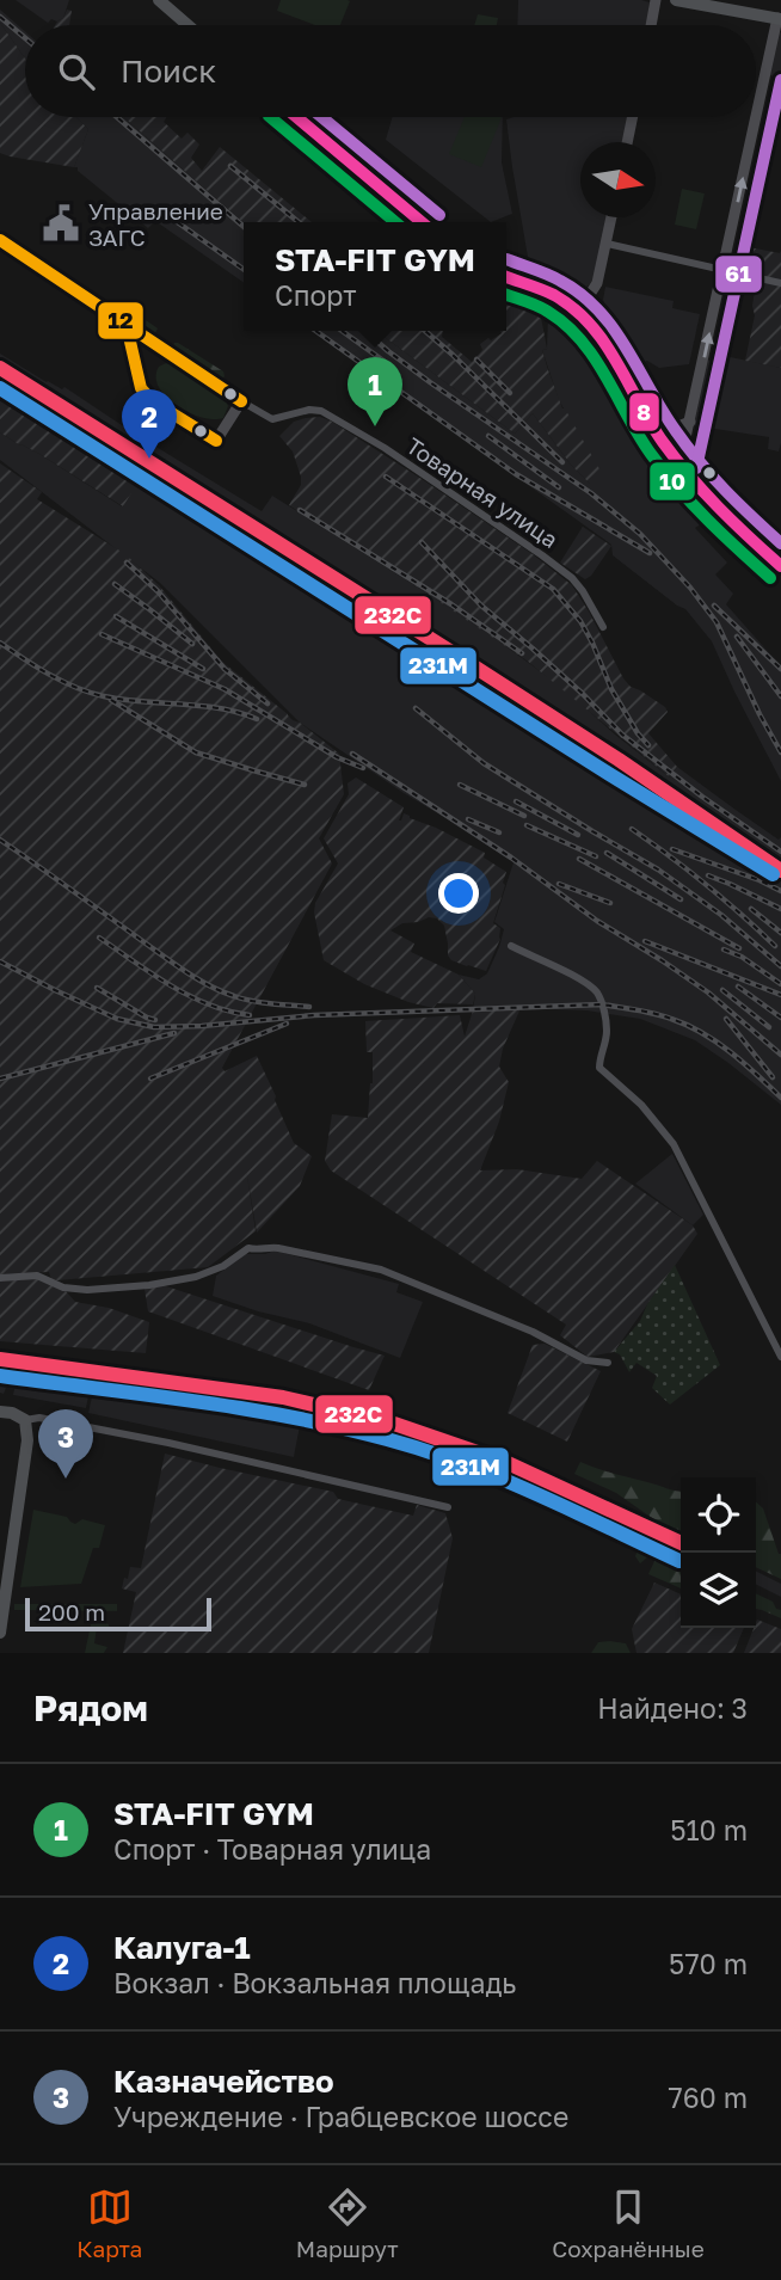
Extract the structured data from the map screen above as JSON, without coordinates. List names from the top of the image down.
{
  "streets": {
    "street": ["Товарная улица"]
  },
  "places": {
    "public building": ["Управление ЗАГС"]
  },
  "lines": [
    "transit line 61",
    "transit line 8",
    "transit line 10",
    "transit line 12",
    "transit line 232C",
    "transit line 231М"
  ],
  "scale_bar": "200 m",
  "north": "right",
  "page": {
    "search": "Поиск",
    "popup": ["STA-FIT GYM", "Спорт"],
    "pins": ["1", "2", "3"],
    "scale": "200 m",
    "heading": ["Рядом", "Найдено: 3"],
    "list": [
      {
        "mark": "1",
        "name": "STA-FIT GYM",
        "note": "Спорт · Товарная улица",
        "value": "510 m"
      },
      {
        "mark": "2",
        "name": "Калуга-1",
        "note": "Вокзал · Вокзальная площадь",
        "value": "570 m"
      },
      {
        "mark": "3",
        "name": "Казначейство",
        "note": "Учреждение · Грабцевское шоссе",
        "value": "760 m"
      }
    ],
    "nav": ["Карта", "Маршрут", "Сохранённые"]
  }
}
